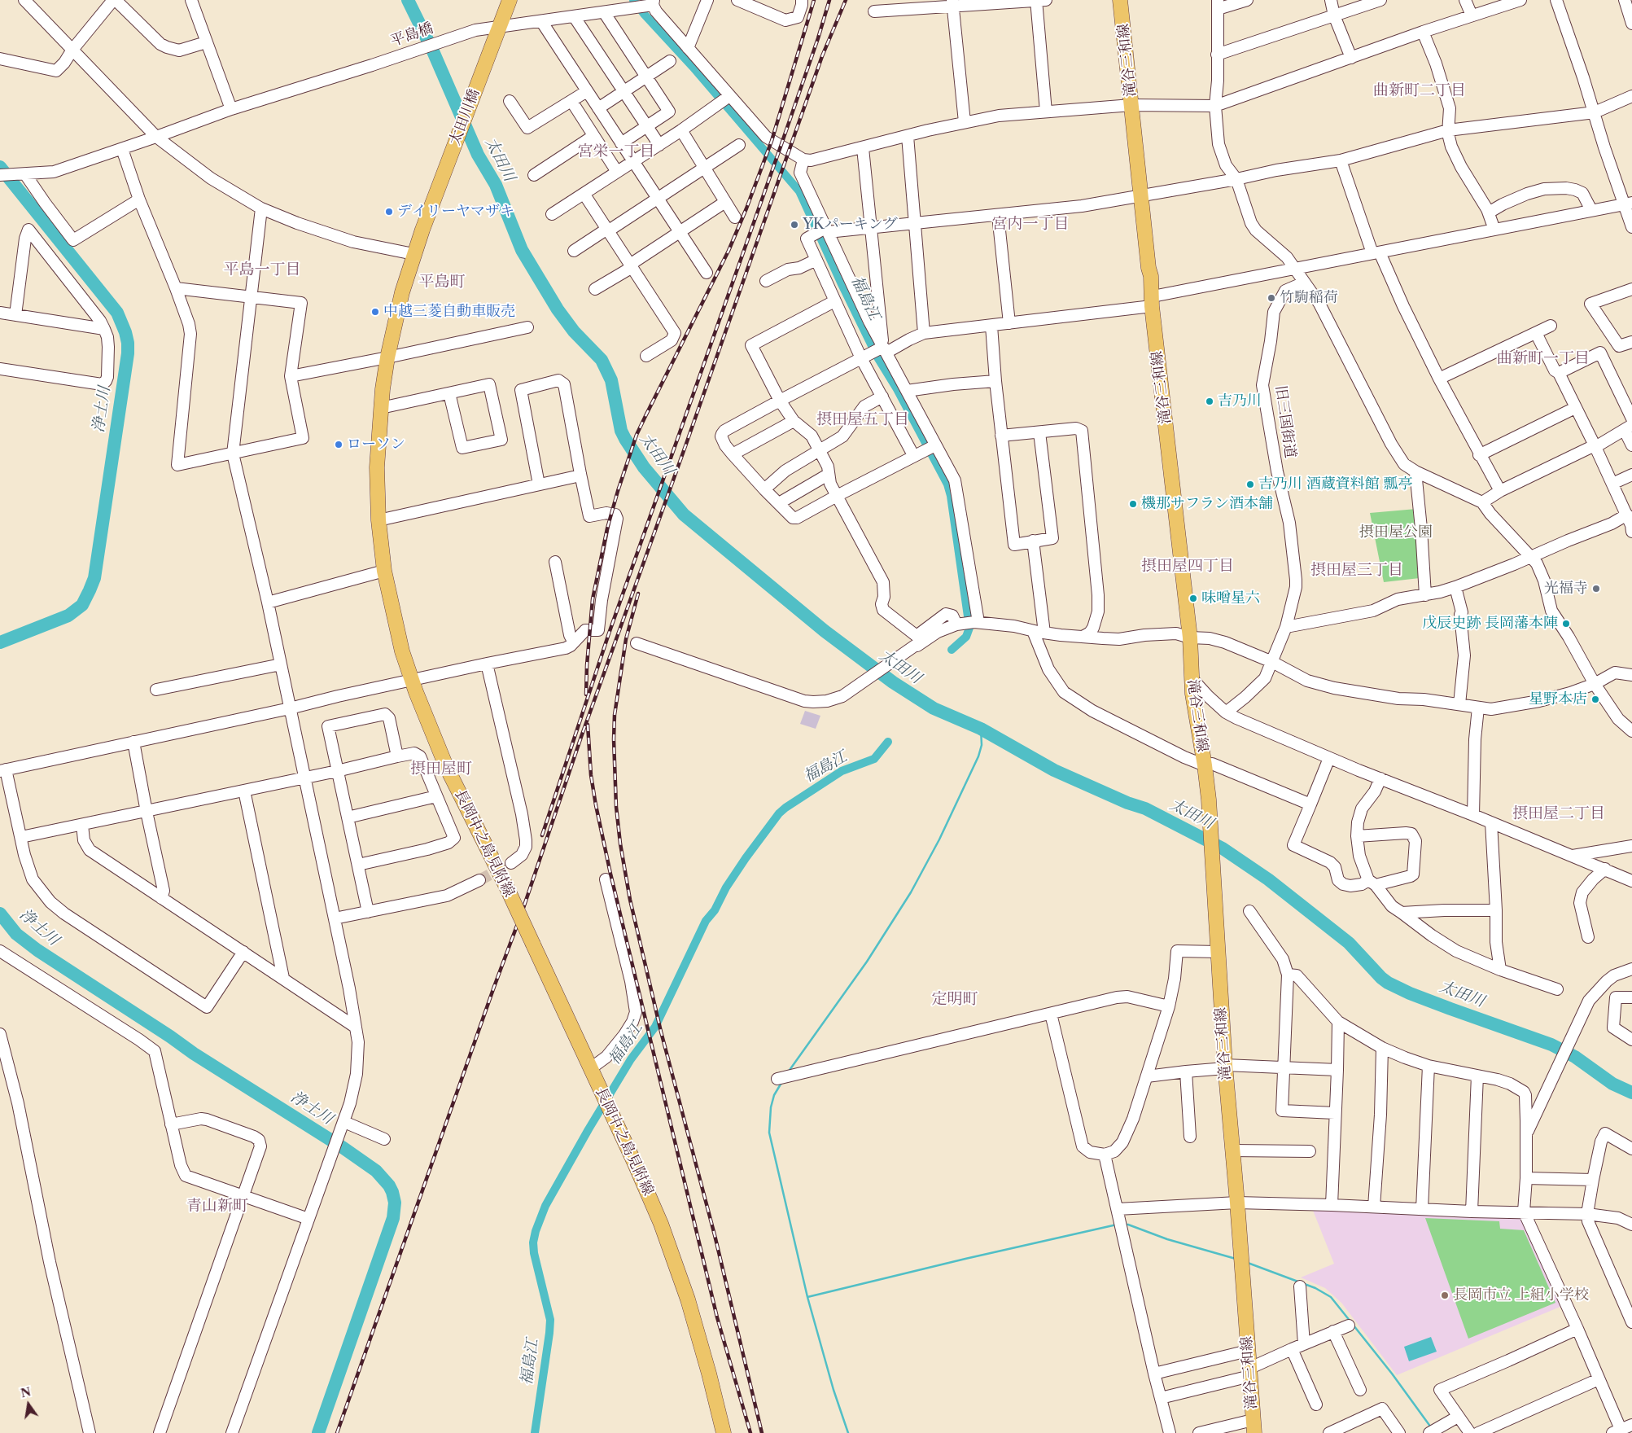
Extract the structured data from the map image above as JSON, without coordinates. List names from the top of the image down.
{
  "streets": {
    "main road": ["滝谷三和線", "太田川橋", "長岡中之島見附線"],
    "street": ["平島橋", "旧三国街道"]
  },
  "crossings": [
    ["平島橋", "太田川橋"],
    ["太田川橋", "長岡中之島見附線"]
  ],
  "districts": [
    "曲新町二丁目",
    "宮栄一丁目",
    "宮内一丁目",
    "平島一丁目",
    "平島町",
    "曲新町一丁目",
    "摂田屋五丁目",
    "摂田屋四丁目",
    "摂田屋三丁目",
    "摂田屋町",
    "摂田屋二丁目",
    "定明町",
    "青山新町"
  ],
  "water": ["太田川", "福島江", "浄土川"],
  "parks": ["摂田屋公園"],
  "places": [
    "デイリーヤマザキ",
    "YKパーキング",
    "竹駒稲荷",
    "中越三菱自動車販売",
    "吉乃川",
    "ローソン",
    "吉乃川 酒蔵資料館 瓢亭",
    "機那サフラン酒本舗",
    "光福寺",
    "味噌星六",
    "戊辰史跡 長岡藩本陣",
    "星野本店",
    "長岡市立 上組小学校"
  ],
  "north": "top"
}
